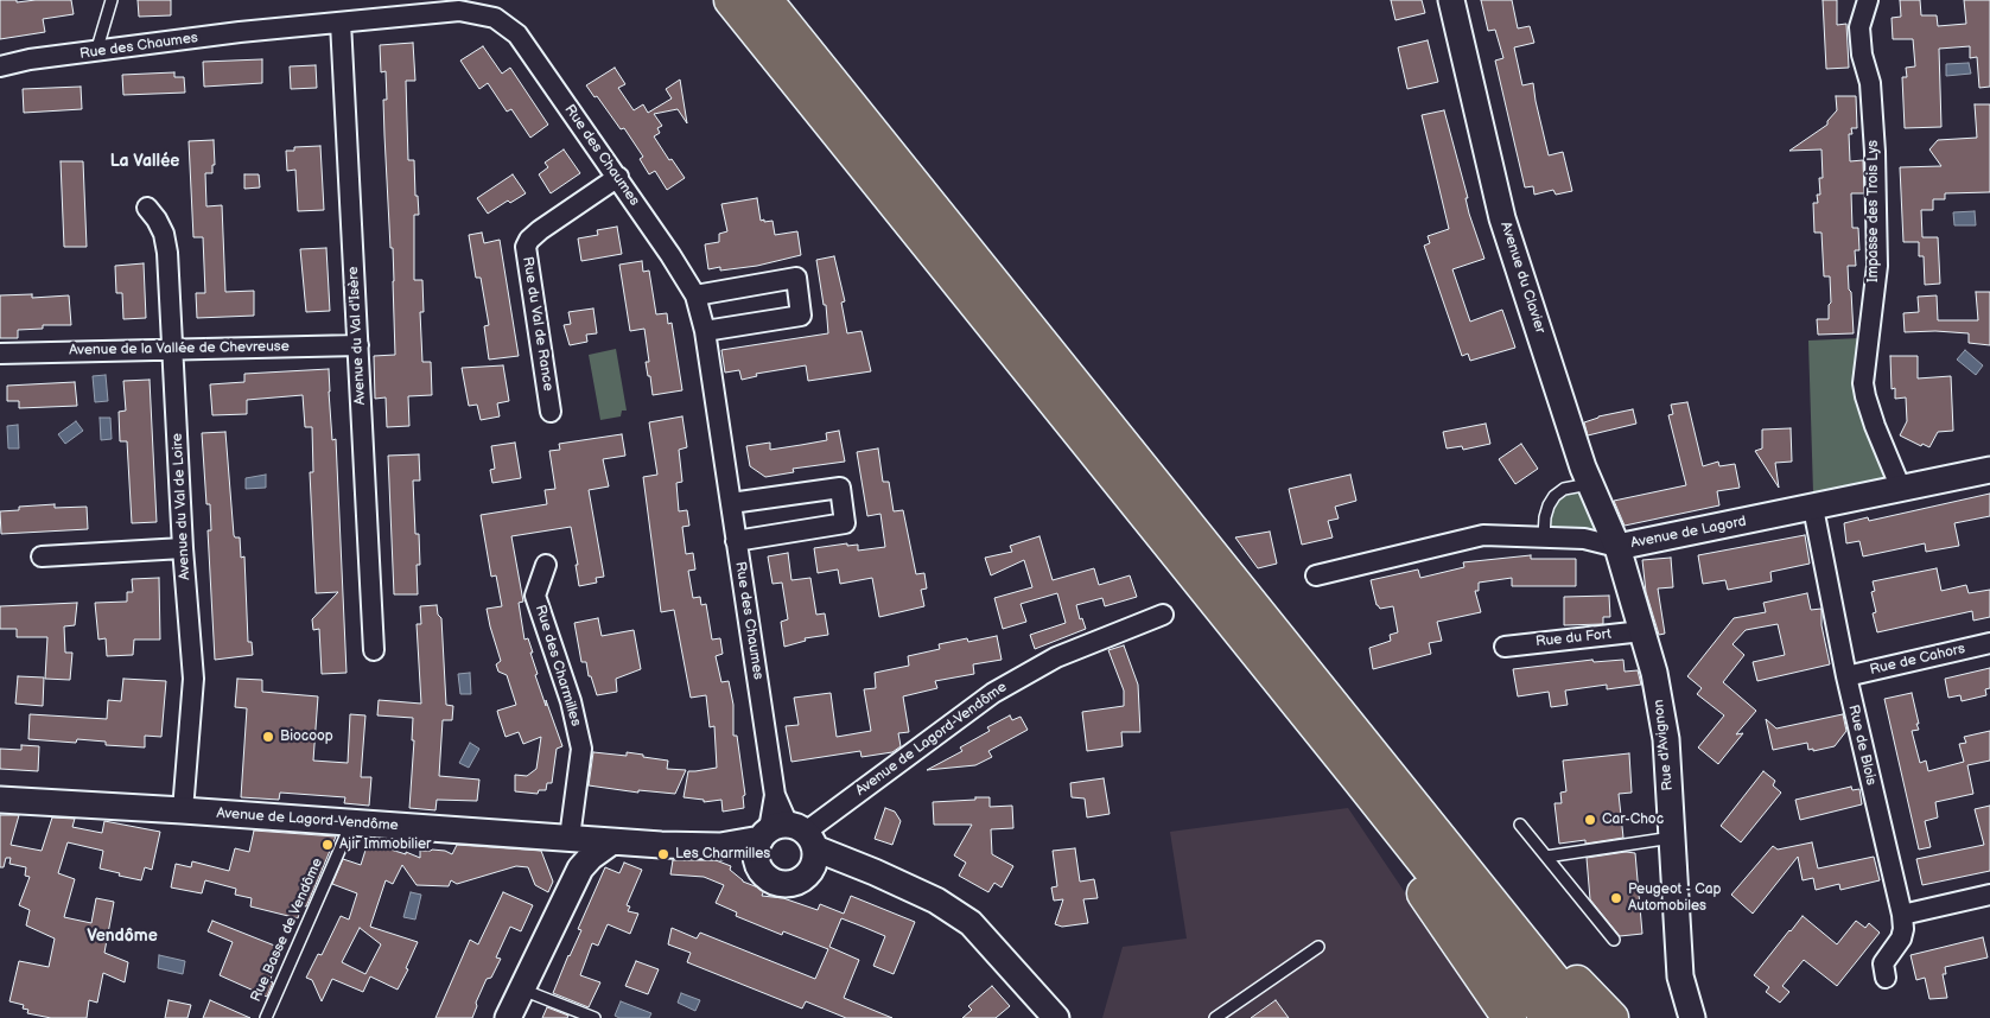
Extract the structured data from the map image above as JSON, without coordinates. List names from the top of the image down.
{
  "streets": {
    "street": [
      "Rue des Chaumes",
      "Impasse des Trois Lys",
      "Avenue du Clavier",
      "Rue du Val de Rance",
      "Avenue du Val d'Isère",
      "Avenue de la Vallée de Chevreuse",
      "Avenue du Val de Loire",
      "Avenue de Lagord",
      "Rue du Fort",
      "Rue de Cahors",
      "Rue des Charmilles",
      "Avenue de Lagord-Vendôme",
      "Rue d'Avignon",
      "Rue de Blois"
    ],
    "lane": ["Rue Basse de Vendôme"]
  },
  "crossings": [
    ["Rue des Chaumes", "Rue du Val de Rance"],
    ["Rue des Chaumes", "Avenue du Val d'Isère"],
    ["Rue des Chaumes", "Avenue de Lagord-Vendôme"],
    ["Impasse des Trois Lys", "Avenue de Lagord"],
    ["Avenue du Clavier", "Avenue de Lagord"],
    ["Avenue du Clavier", "Rue d'Avignon"],
    ["Avenue du Val d'Isère", "Avenue de la Vallée de Chevreuse"],
    ["Avenue de la Vallée de Chevreuse", "Avenue du Val de Loire"],
    ["Avenue du Val de Loire", "Avenue de Lagord-Vendôme"],
    ["Avenue de Lagord", "Rue d'Avignon"],
    ["Avenue de Lagord", "Rue de Blois"],
    ["Rue du Fort", "Rue d'Avignon"],
    ["Rue de Cahors", "Rue de Blois"],
    ["Rue des Charmilles", "Avenue de Lagord-Vendôme"],
    ["Avenue de Lagord-Vendôme", "Rue Basse de Vendôme"]
  ],
  "districts": ["La Vallée", "Vendôme"],
  "places": [
    "Biocoop",
    "Car-Choc",
    "Ajir Immobilier",
    "Les Charmilles",
    "Peugeot - Cap Automobiles"
  ]
}
